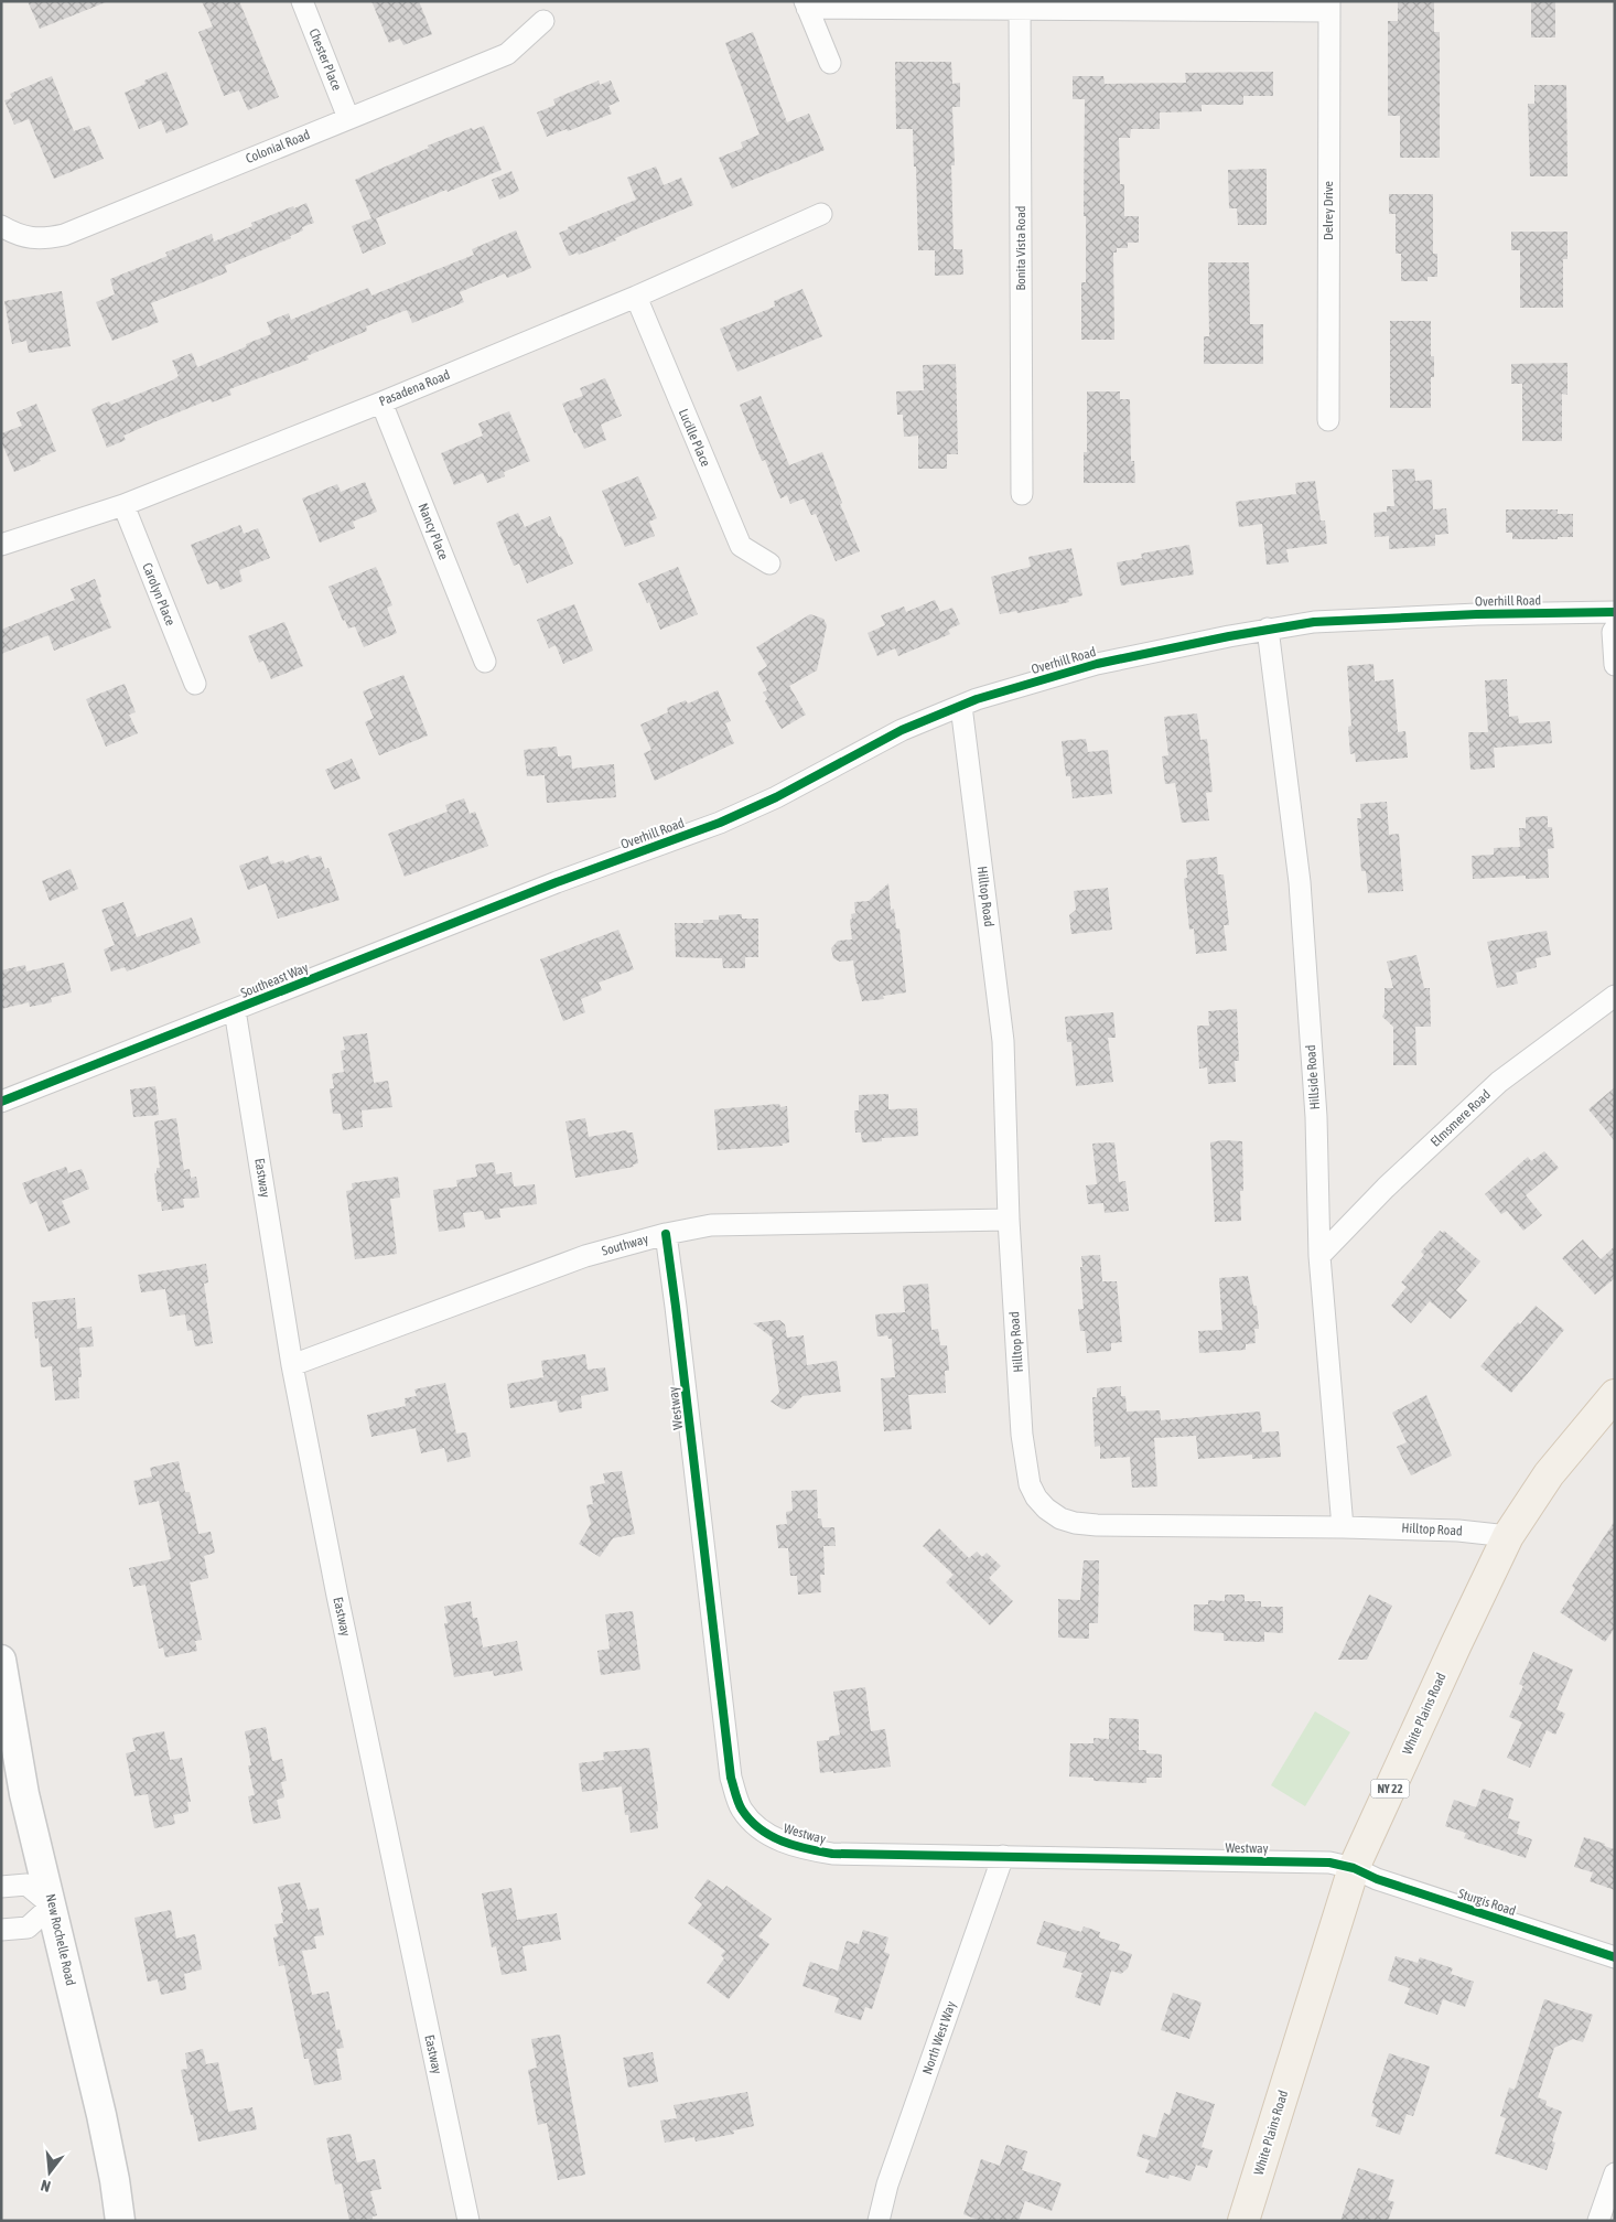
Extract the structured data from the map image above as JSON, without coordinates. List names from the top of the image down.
{
  "streets": {
    "main road": ["White Plains Road", "NY 22", "New Rochelle Road"],
    "street": [
      "Chester Place",
      "Colonial Road",
      "Delrey Drive",
      "Bonita Vista Road",
      "Pasadena Road",
      "Lucille Place",
      "Nancy Place",
      "Carolyn Place",
      "Overhill Road",
      "Hilltop Road",
      "Southeast Way",
      "Hillside Road",
      "Elmsmere Road",
      "Eastway",
      "Southway",
      "Westway",
      "Sturgis Road",
      "North West Way"
    ]
  },
  "crossings": [
    ["Chester Place", "Colonial Road"],
    ["Pasadena Road", "Lucille Place"],
    ["Pasadena Road", "Nancy Place"],
    ["Pasadena Road", "Carolyn Place"],
    ["Overhill Road", "Hilltop Road"],
    ["Overhill Road", "Southeast Way"],
    ["Overhill Road", "Hillside Road"],
    ["Hilltop Road", "Hillside Road"],
    ["Hilltop Road", "Southway"],
    ["Hilltop Road", "White Plains Road"],
    ["Southeast Way", "Eastway"],
    ["Hillside Road", "Elmsmere Road"],
    ["Eastway", "Southway"],
    ["Southway", "Westway"],
    ["Westway", "White Plains Road"],
    ["Westway", "Sturgis Road"],
    ["Westway", "North West Way"],
    ["White Plains Road", "Sturgis Road"]
  ],
  "north": "bottom"
}
